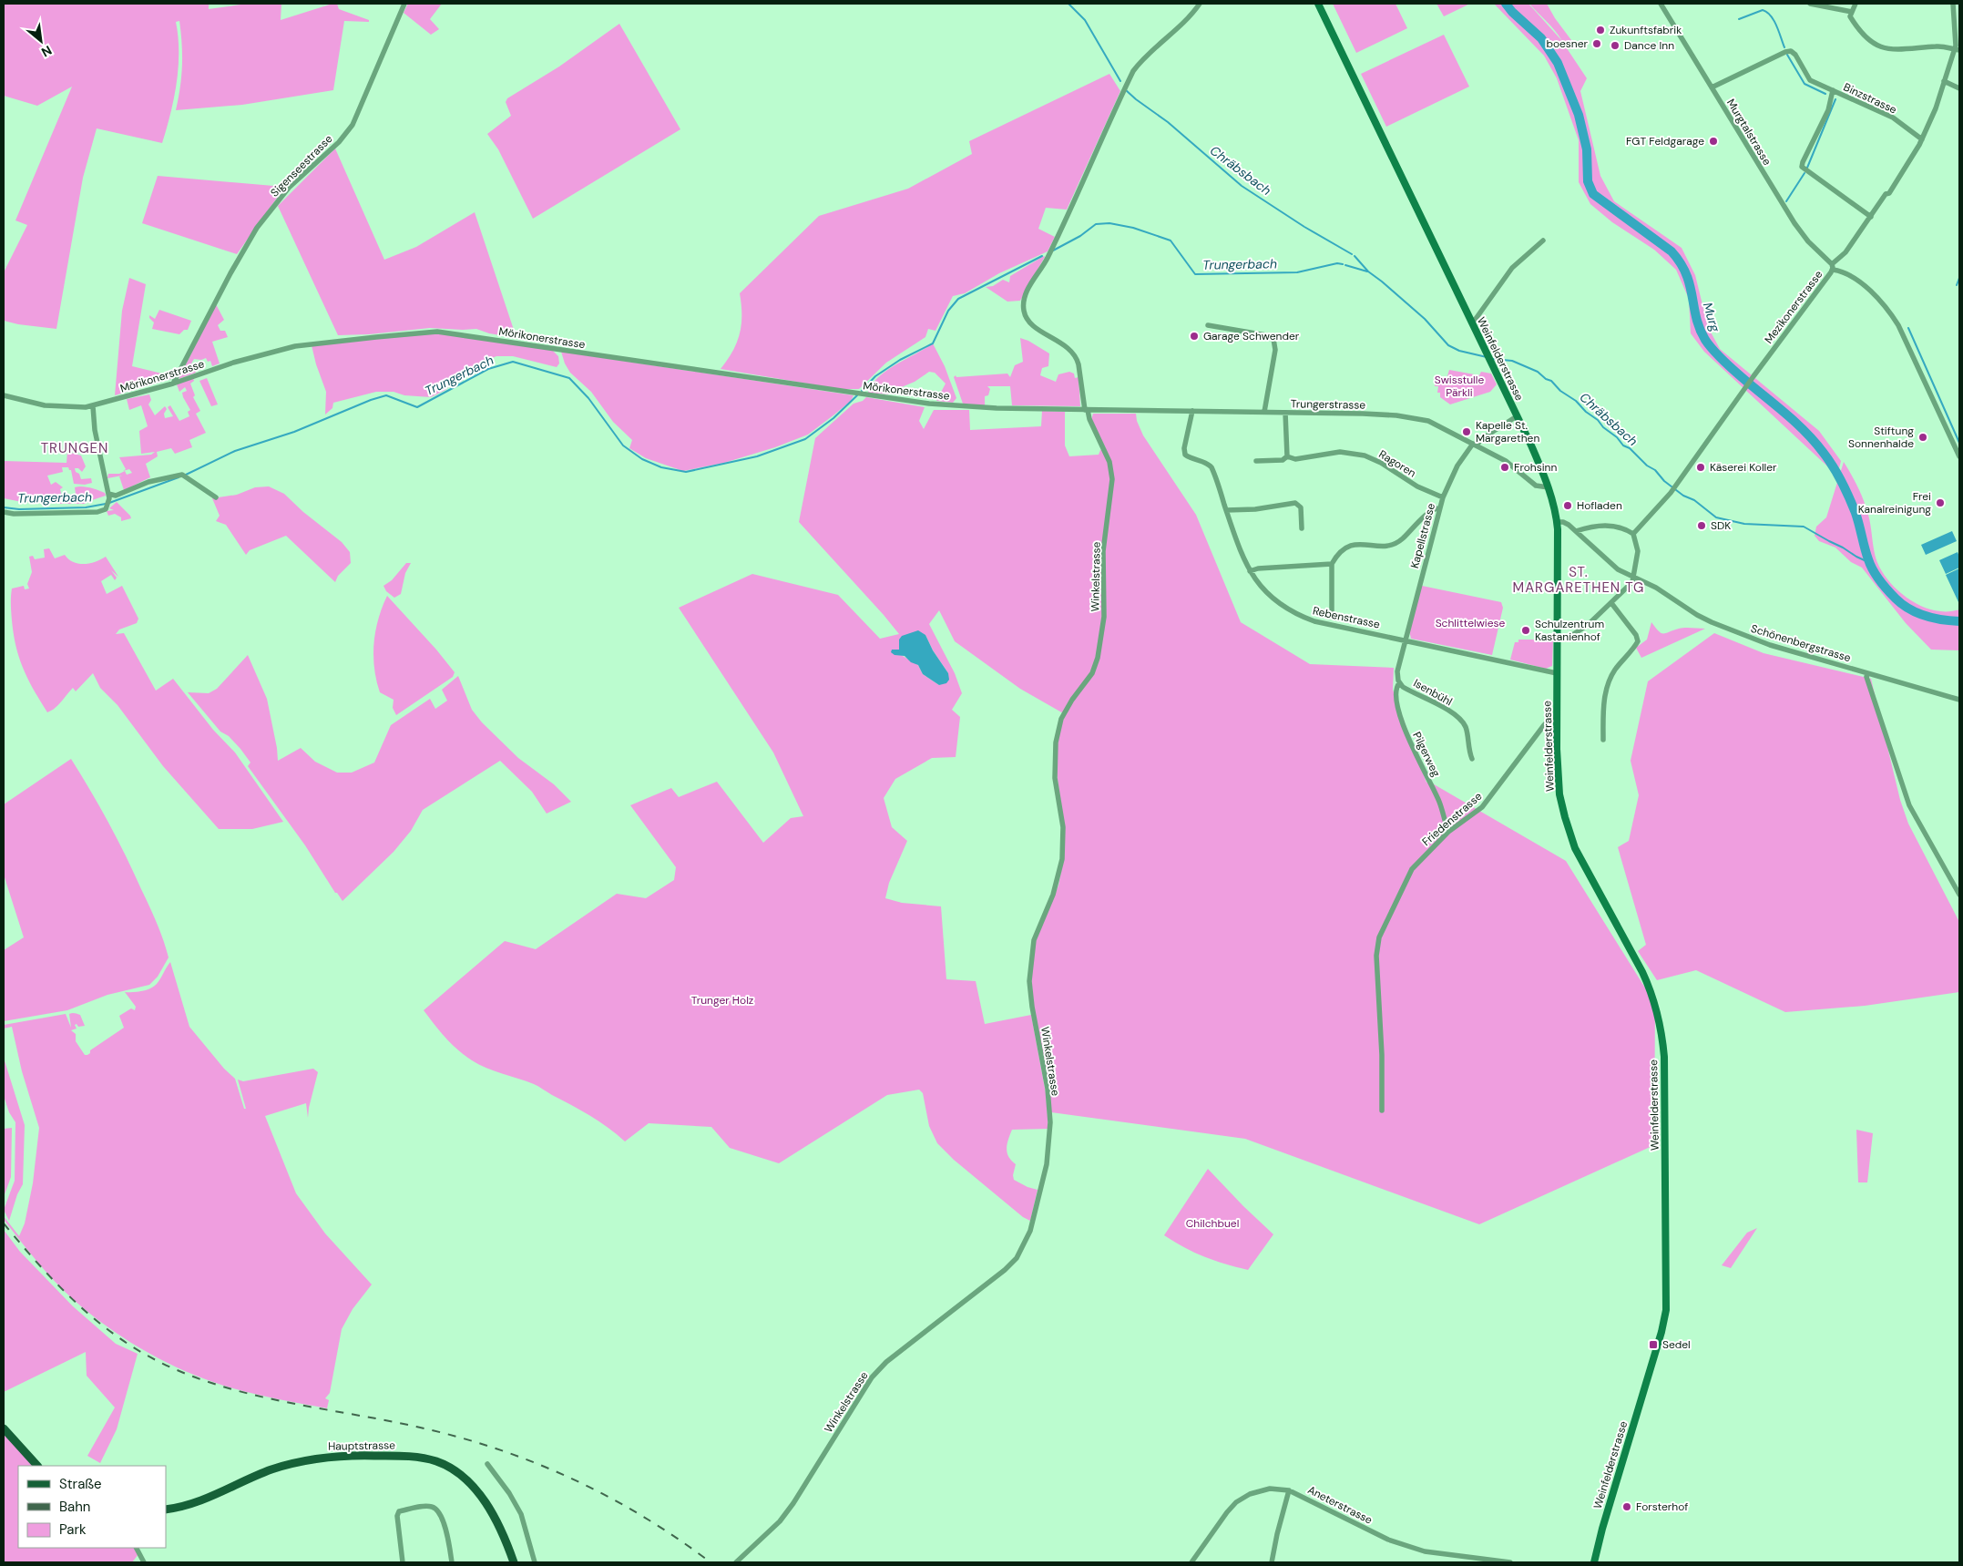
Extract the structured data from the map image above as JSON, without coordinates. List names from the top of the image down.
{
  "streets": {
    "main road": ["Weinfelderstrasse", "Hauptstrasse"],
    "street": [
      "Binzstrasse",
      "Murgtalstrasse",
      "Sigenseestrasse",
      "Mezikonerstrasse",
      "Mörikonerstrasse",
      "Trungerstrasse",
      "Ragoren",
      "Kapellstrasse",
      "Winkelstrasse",
      "Rebenstrasse",
      "Schönenbergstrasse",
      "Isenbühl",
      "Pilgerweg",
      "Friedenstrasse",
      "Aneterstrasse"
    ]
  },
  "crossings": [
    ["Binzstrasse", "Murgtalstrasse"],
    ["Binzstrasse", "Mezikonerstrasse"],
    ["Murgtalstrasse", "Mezikonerstrasse"],
    ["Sigenseestrasse", "Mörikonerstrasse"],
    ["Mörikonerstrasse", "Trungerstrasse"],
    ["Mörikonerstrasse", "Winkelstrasse"],
    ["Weinfelderstrasse", "Trungerstrasse"],
    ["Weinfelderstrasse", "Kapellstrasse"],
    ["Weinfelderstrasse", "Rebenstrasse"],
    ["Weinfelderstrasse", "Schönenbergstrasse"],
    ["Weinfelderstrasse", "Friedenstrasse"],
    ["Trungerstrasse", "Kapellstrasse"],
    ["Trungerstrasse", "Winkelstrasse"],
    ["Trungerstrasse", "Rebenstrasse"],
    ["Ragoren", "Kapellstrasse"],
    ["Kapellstrasse", "Rebenstrasse"],
    ["Kapellstrasse", "Isenbühl"],
    ["Rebenstrasse", "Isenbühl"],
    ["Isenbühl", "Pilgerweg"],
    ["Pilgerweg", "Friedenstrasse"]
  ],
  "districts": ["TRUNGEN", "ST. MARGARETHEN TG"],
  "water": ["Chräbsbach", "Trungerbach", "Murg"],
  "parks": [
    "Swisstulle Pärkli",
    "Schlittelwiese",
    "Trunger Holz",
    "Chilchbuel"
  ],
  "places": {
    "other": [
      "Zukunftsfabrik",
      "boesner",
      "Dance Inn",
      "FGT Feldgarage",
      "Garage Schwender",
      "Kapelle St. Margarethen",
      "Stiftung Sonnenhalde",
      "Frohsinn",
      "Käserei Koller",
      "Frei Kanalreinigung",
      "Hofladen",
      "SDK",
      "Schulzentrum Kastanienhof",
      "Forsterhof"
    ],
    "transit": ["Sedel"]
  },
  "legend": ["Straße", "Bahn", "Park"],
  "north": "bottom right"
}
